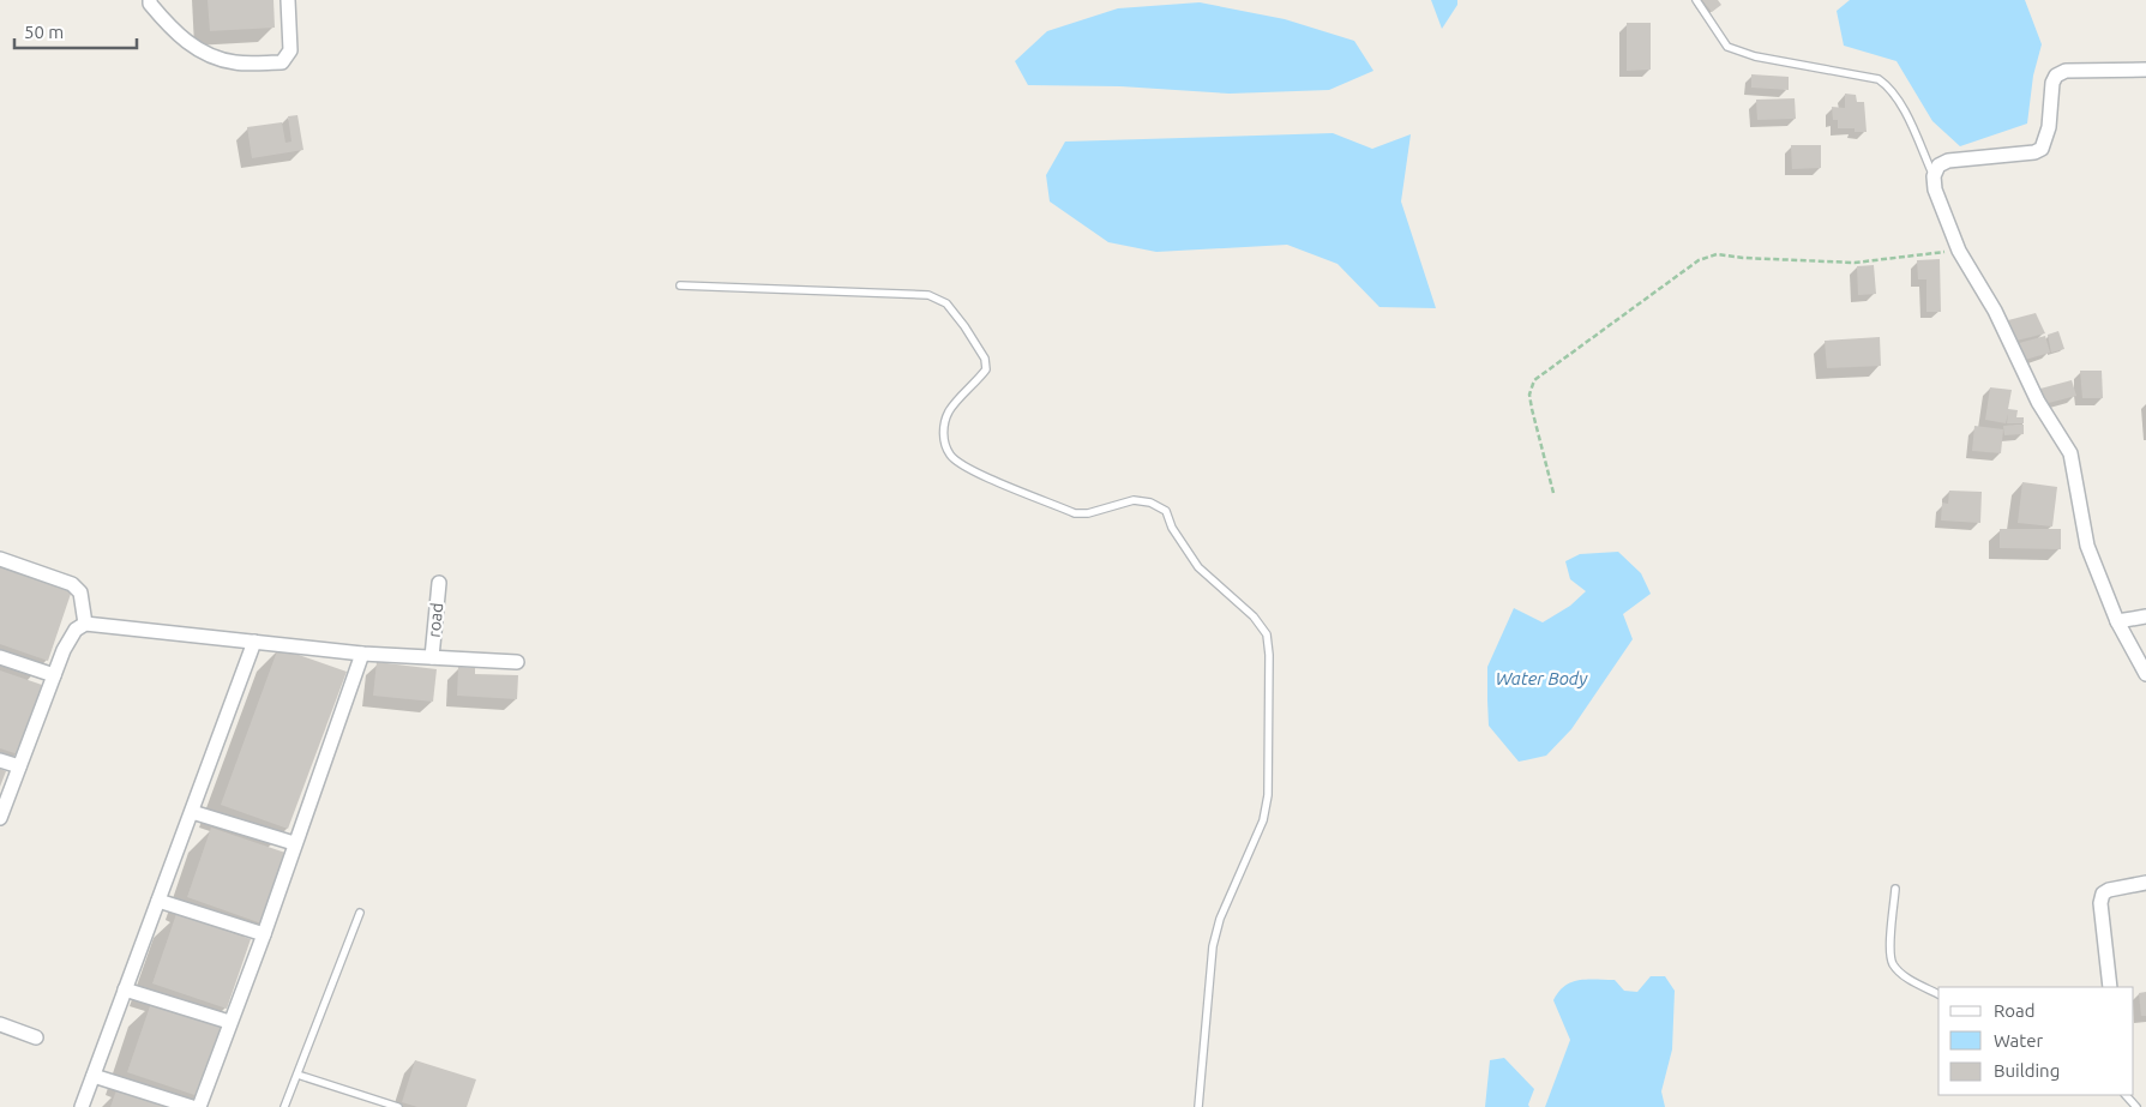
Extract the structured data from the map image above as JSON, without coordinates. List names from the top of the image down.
{
  "streets": {
    "street": ["road"]
  },
  "water": ["Water Body"],
  "legend": ["Road", "Water", "Building"],
  "scale_bar": "50 m"
}
